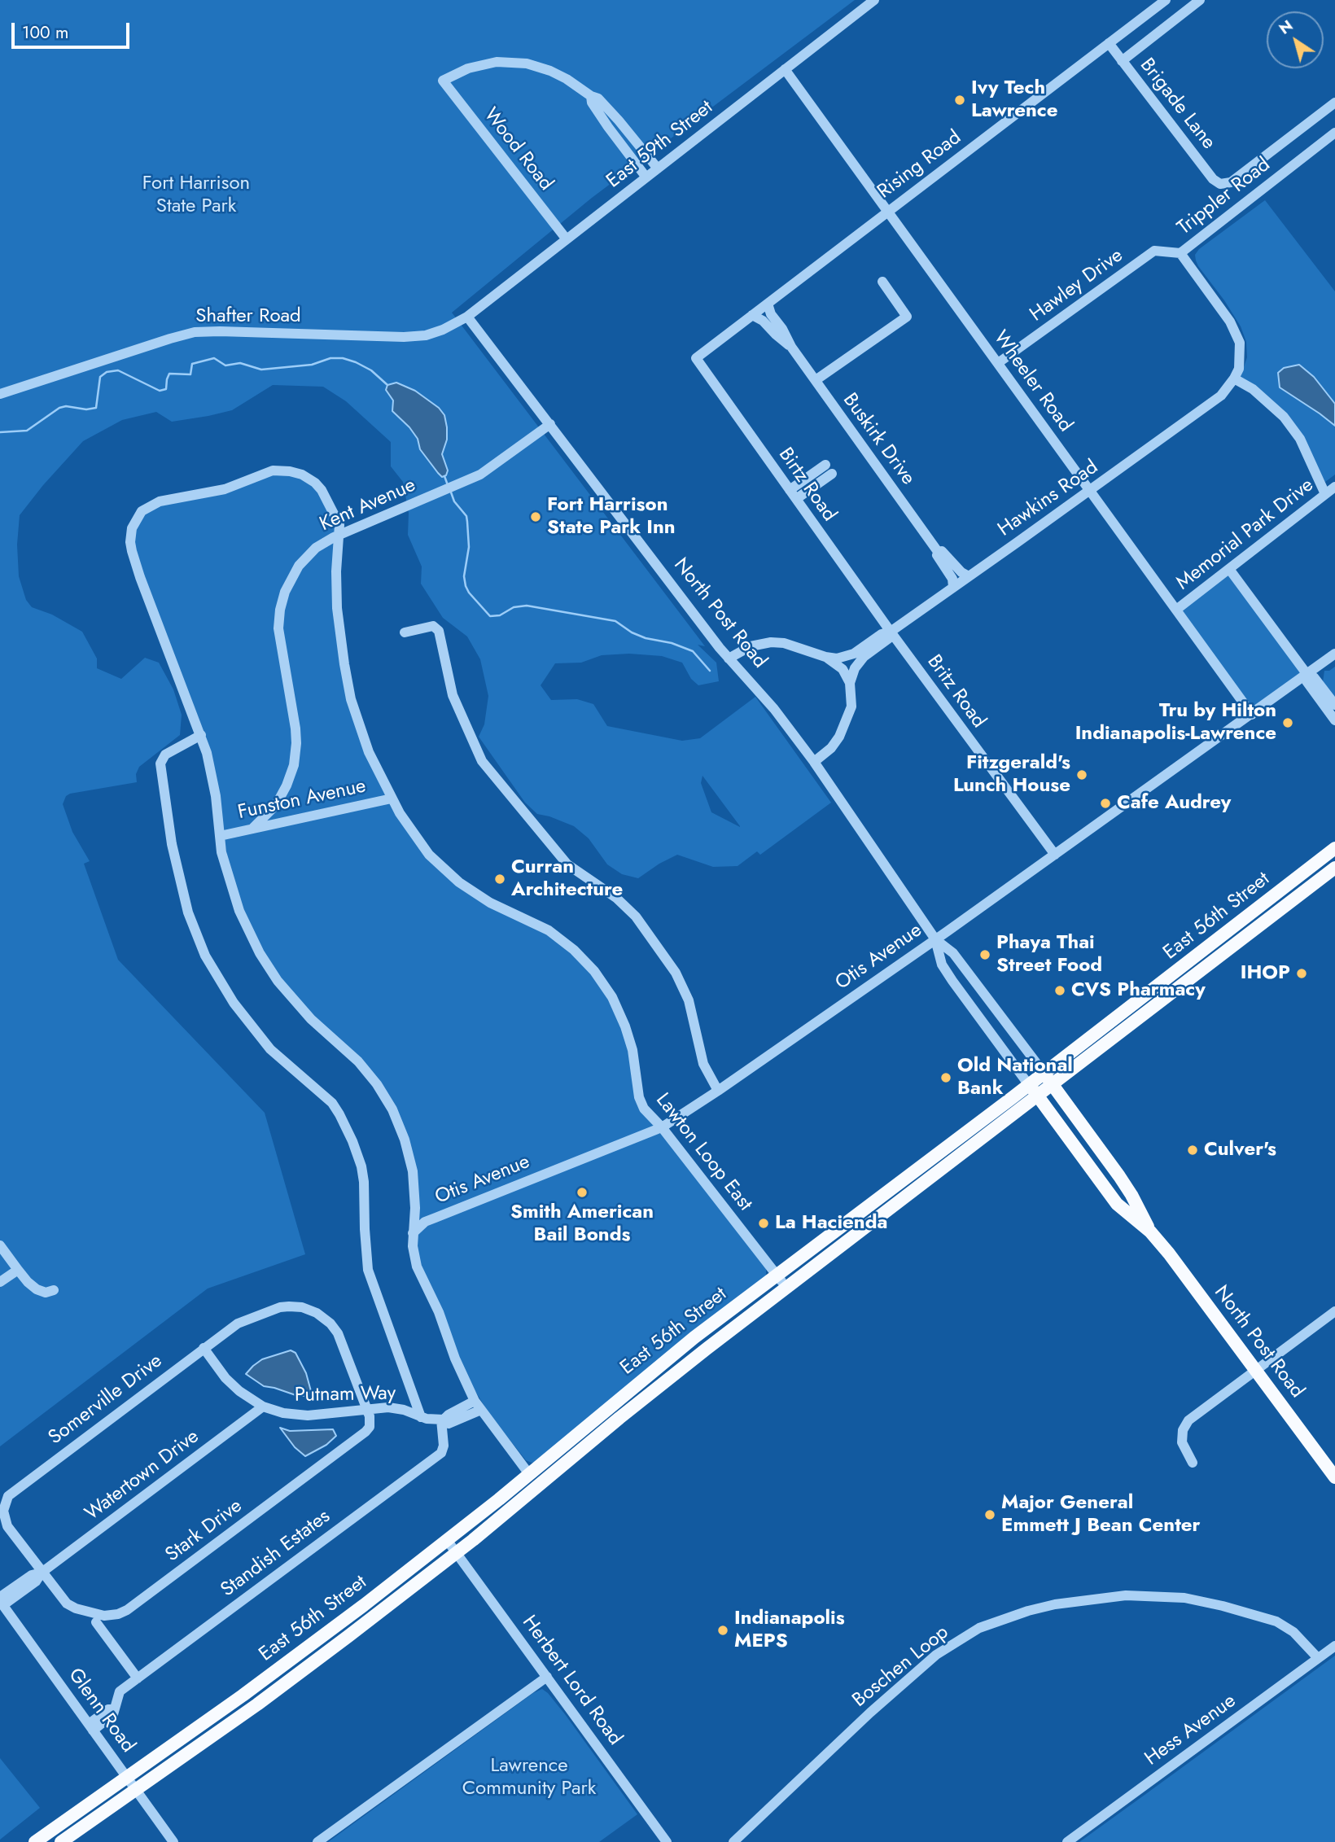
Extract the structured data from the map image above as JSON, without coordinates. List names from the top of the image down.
{
  "streets": {
    "main road": ["North Post Road", "East 56th Street"],
    "street": [
      "Brigade Lane",
      "East 59th Street",
      "Wood Road",
      "Rising Road",
      "Trippler Road",
      "Hawley Drive",
      "Shafter Road",
      "Wheeler Road",
      "Buskirk Drive",
      "Birtz Road",
      "Hawkins Road",
      "Kent Avenue",
      "Memorial Park Drive",
      "Britz Road",
      "Funston Avenue",
      "Otis Avenue",
      "Lawton Loop East",
      "Putnam Way",
      "Somerville Drive",
      "Watertown Drive",
      "Stark Drive",
      "Standish Estates",
      "Boschen Loop",
      "Herbert Lord Road",
      "Glenn Road",
      "Hess Avenue"
    ]
  },
  "crossings": [
    ["Brigade Lane", "Rising Road"],
    ["East 59th Street", "Wood Road"],
    ["East 59th Street", "Shafter Road"],
    ["East 59th Street", "Wheeler Road"],
    ["East 59th Street", "North Post Road"],
    ["Rising Road", "Wheeler Road"],
    ["Rising Road", "Buskirk Drive"],
    ["Rising Road", "Birtz Road"],
    ["Trippler Road", "Hawley Drive"],
    ["Trippler Road", "Hawkins Road"],
    ["Hawley Drive", "Wheeler Road"],
    ["Shafter Road", "North Post Road"],
    ["Wheeler Road", "Hawkins Road"],
    ["Wheeler Road", "Memorial Park Drive"],
    ["Wheeler Road", "Otis Avenue"],
    ["Buskirk Drive", "Hawkins Road"],
    ["Birtz Road", "Hawkins Road"],
    ["Birtz Road", "Britz Road"],
    ["Hawkins Road", "North Post Road"],
    ["Hawkins Road", "Britz Road"],
    ["Kent Avenue", "North Post Road"],
    ["Kent Avenue", "Funston Avenue"],
    ["Kent Avenue", "Lawton Loop East"],
    ["North Post Road", "East 56th Street"],
    ["North Post Road", "Otis Avenue"],
    ["Britz Road", "Otis Avenue"],
    ["Funston Avenue", "Lawton Loop East"],
    ["East 56th Street", "Lawton Loop East"],
    ["East 56th Street", "Herbert Lord Road"],
    ["East 56th Street", "Glenn Road"],
    ["Otis Avenue", "Lawton Loop East"],
    ["Putnam Way", "Somerville Drive"],
    ["Putnam Way", "Watertown Drive"],
    ["Putnam Way", "Stark Drive"],
    ["Putnam Way", "Standish Estates"],
    ["Somerville Drive", "Watertown Drive"],
    ["Somerville Drive", "Stark Drive"],
    ["Watertown Drive", "Stark Drive"],
    ["Watertown Drive", "Glenn Road"],
    ["Standish Estates", "Glenn Road"],
    ["Boschen Loop", "Hess Avenue"]
  ],
  "parks": ["Fort Harrison State Park", "Lawrence Community Park"],
  "places": [
    "Ivy Tech Lawrence",
    "Fort Harrison State Park Inn",
    "Tru by Hilton Indianapolis-Lawrence",
    "Fitzgerald's Lunch House",
    "Cafe Audrey",
    "Curran Architecture",
    "Phaya Thai Street Food",
    "IHOP",
    "CVS Pharmacy",
    "Old National Bank",
    "Culver's",
    "Smith American Bail Bonds",
    "La Hacienda",
    "Major General Emmett J Bean Center",
    "Indianapolis MEPS"
  ],
  "scale_bar": "100 m",
  "north": "top left"
}
